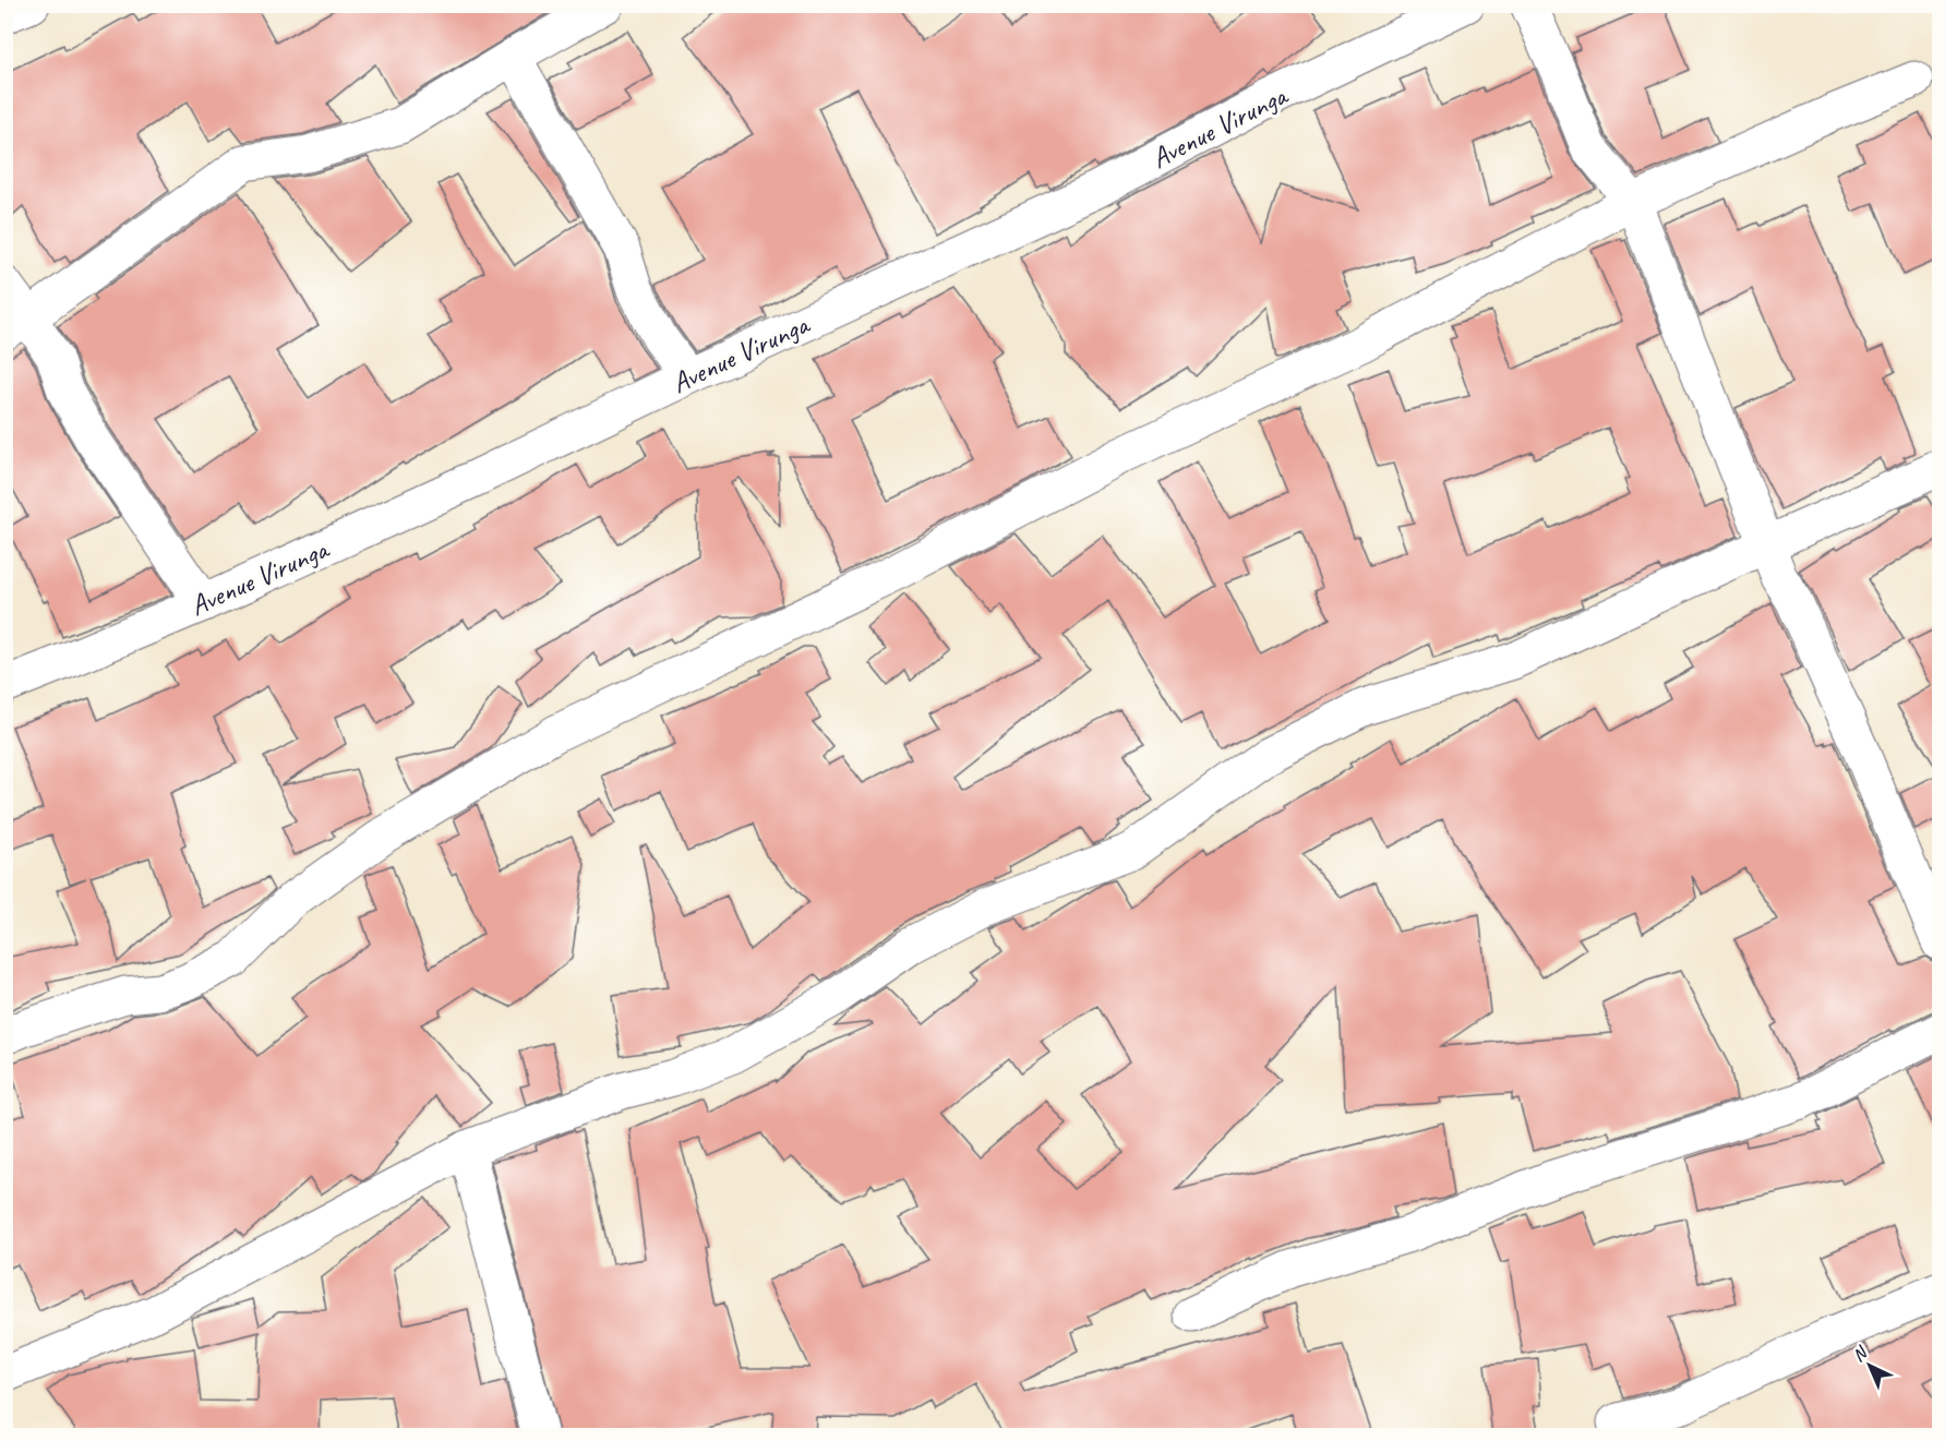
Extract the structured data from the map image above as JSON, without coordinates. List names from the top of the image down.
{
  "streets": {
    "street": ["Avenue Virunga"]
  },
  "north": "top left"
}
